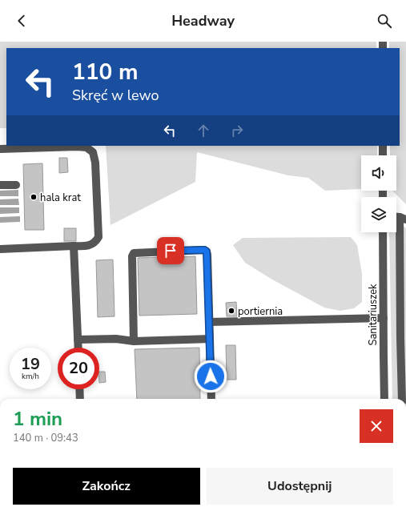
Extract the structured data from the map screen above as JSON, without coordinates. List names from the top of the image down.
{
  "streets": {
    "street": ["Sanitariuszek"]
  },
  "places": ["hala krat", "portiernia"],
  "page": {
    "header": "Headway",
    "turn": ["110 m", "Skręć w lewo"],
    "speed": "19 km/h",
    "limit": "20",
    "heading": ["1 min", "140 m · 09:43"],
    "buttons": ["Zakończ", "Udostępnij"]
  }
}
